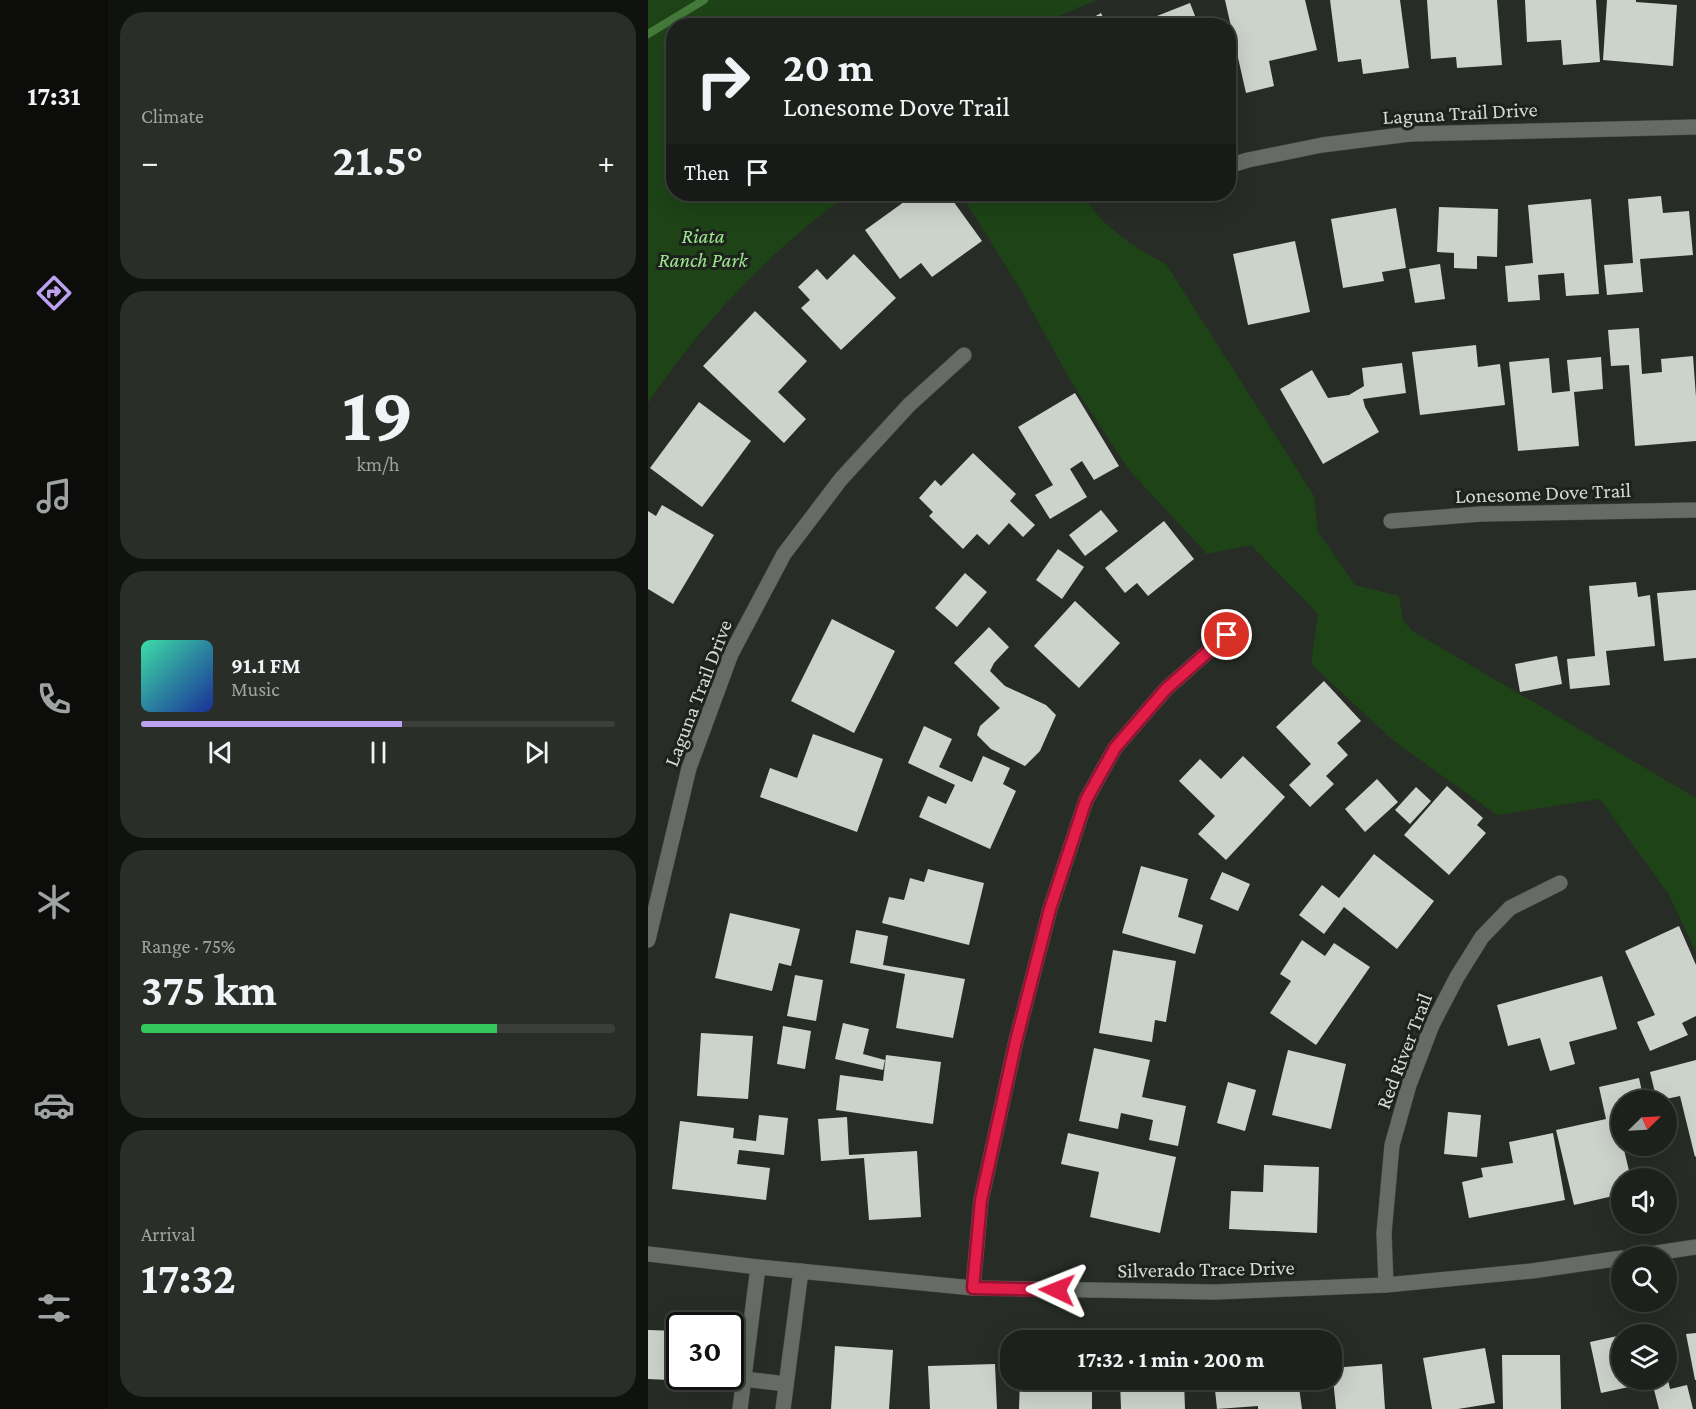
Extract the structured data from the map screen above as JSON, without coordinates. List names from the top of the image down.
{
  "streets": {
    "street": [
      "Laguna Trail Drive",
      "Lonesome Dove Trail",
      "Red River Trail",
      "Silverado Trace Drive"
    ]
  },
  "crossings": [
    ["Red River Trail", "Silverado Trace Drive"]
  ],
  "parks": ["Riata Ranch Park"],
  "north": "top right",
  "page": {
    "tabs": "17:31",
    "tile": [
      "Climate",
      ["19", "km/h"],
      ["Range · 75%", "375 km"],
      ["Arrival", "17:32"]
    ],
    "turn": ["20 m", "Lonesome Dove Trail"],
    "heat": ["−", "21.5°", "+"],
    "then": "Then",
    "song": ["91.1 FM", "Music"],
    "limit": "30",
    "trip": "17:32 · 1 min · 200 m"
  }
}
